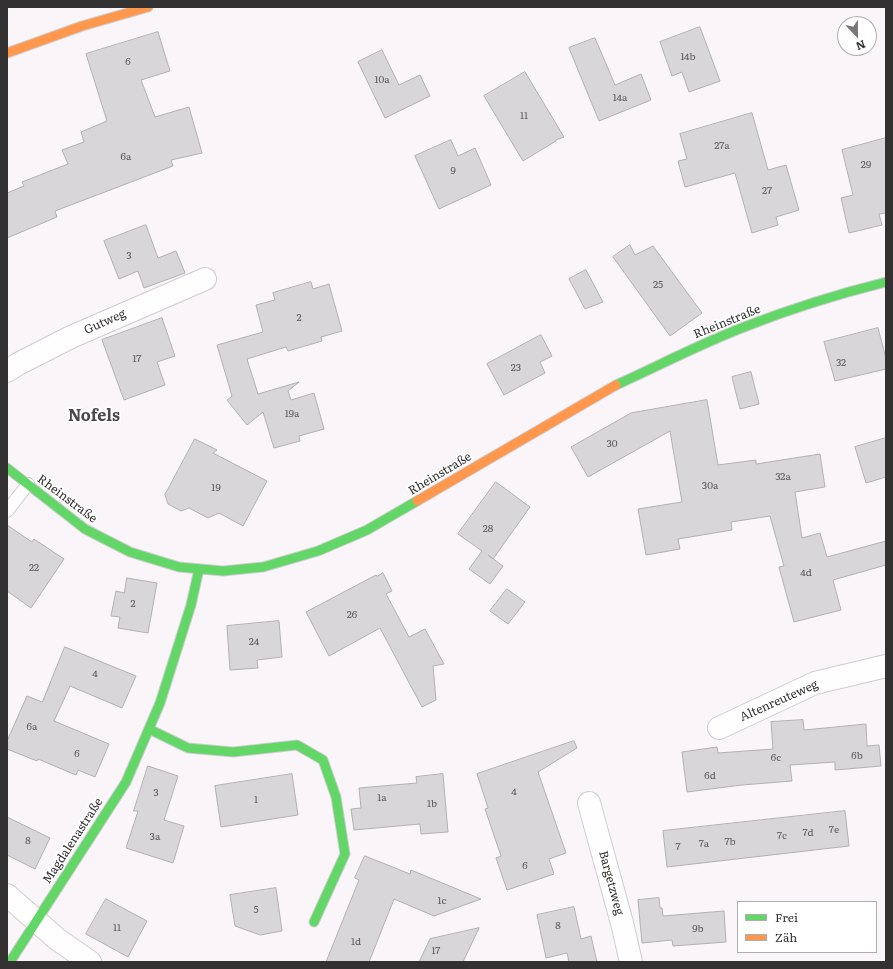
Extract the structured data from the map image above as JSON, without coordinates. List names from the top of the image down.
{
  "streets": {
    "main road": ["Rheinstraße", "Magdalenastraße"],
    "street": ["Gutweg", "Altenreuteweg", "Bargetzweg"]
  },
  "crossings": [
    ["Rheinstraße", "Magdalenastraße"]
  ],
  "districts": ["Nofels"],
  "house_numbers": [
    "14b",
    "6",
    "10a",
    "14a",
    "11",
    "27a",
    "6a",
    "29",
    "9",
    "27",
    "3",
    "25",
    "2",
    "17",
    "32",
    "23",
    "19a",
    "30",
    "32a",
    "30a",
    "19",
    "28",
    "22",
    "4d",
    "2",
    "26",
    "24",
    "4",
    "6a",
    "6",
    "6b",
    "6c",
    "6d",
    "4",
    "3",
    "1a",
    "1",
    "1b",
    "7e",
    "7d",
    "7c",
    "3a",
    "8",
    "7b",
    "7a",
    "7",
    "6",
    "1c",
    "5",
    "8",
    "11",
    "9b",
    "1d",
    "17"
  ],
  "legend": ["Frei", "Zäh"],
  "north": "bottom"
}
